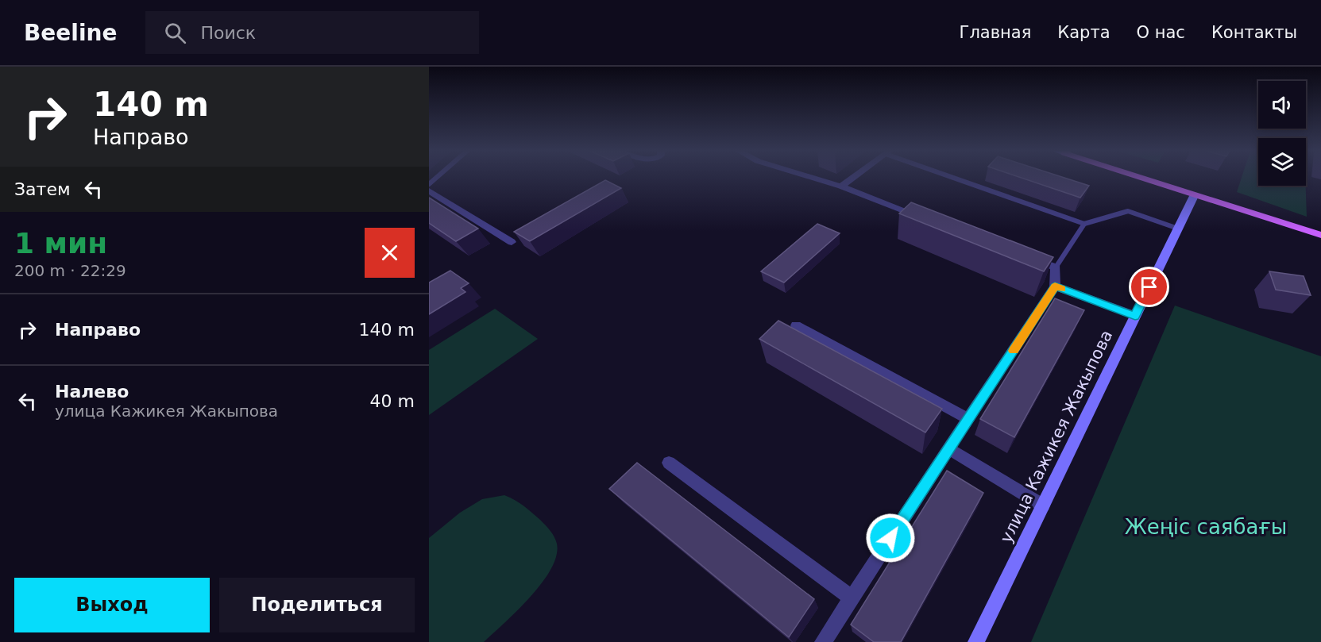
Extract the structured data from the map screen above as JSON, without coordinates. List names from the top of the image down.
{
  "streets": {
    "main road": ["улица Кажикея Жакыпова"]
  },
  "parks": ["Жеңіс саябағы"],
  "page": {
    "header": "Beeline",
    "search": "Поиск",
    "nav": [
      "Главная",
      "Карта",
      "О нас",
      "Контакты"
    ],
    "turn": ["140 m", "Направо"],
    "then": "Затем",
    "heading": ["1 мин", "200 m · 22:29"],
    "list": [
      {
        "name": "Направо",
        "value": "140 m"
      },
      {
        "name": "Налево",
        "note": "улица Кажикея Жакыпова",
        "value": "40 m"
      }
    ],
    "buttons": ["Выход", "Поделиться"]
  }
}
